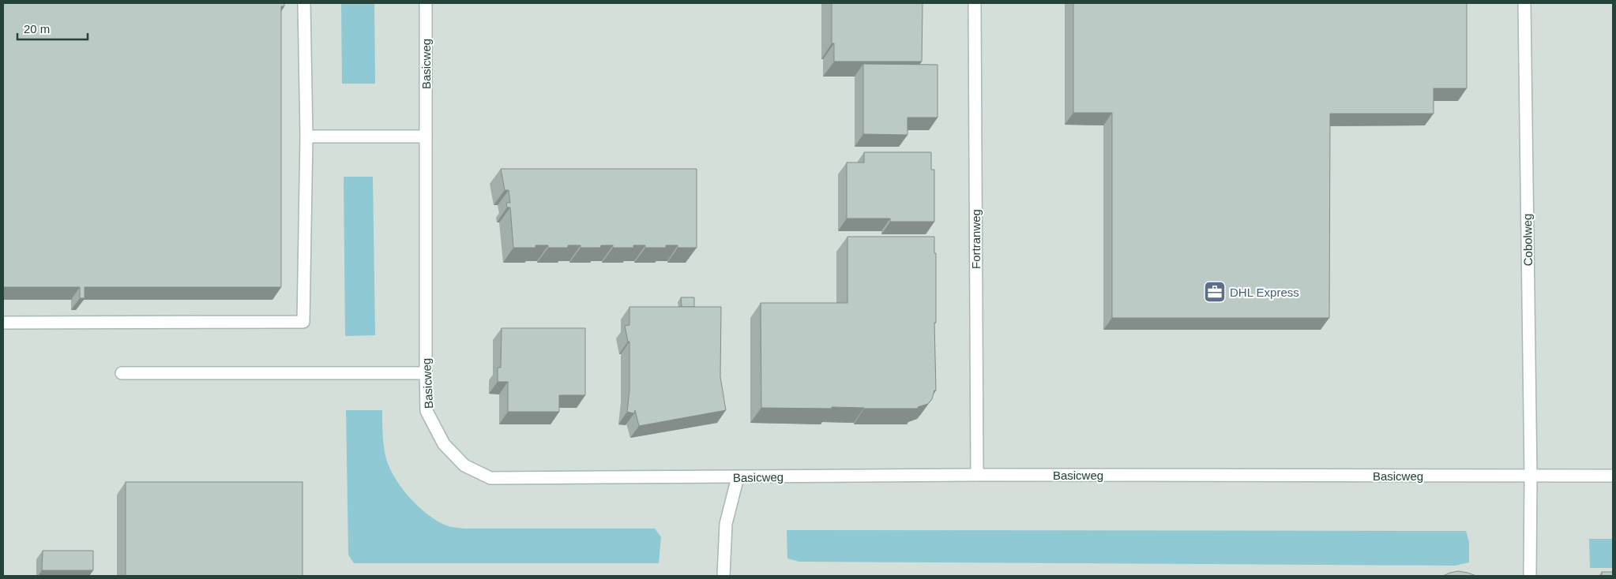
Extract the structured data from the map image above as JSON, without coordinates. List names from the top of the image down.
{
  "streets": {
    "street": ["Basicweg", "Fortranweg", "Cobolweg"]
  },
  "crossings": [
    ["Basicweg", "Fortranweg"],
    ["Basicweg", "Cobolweg"]
  ],
  "places": {
    "office": ["DHL Express"]
  },
  "scale_bar": "20 m"
}
